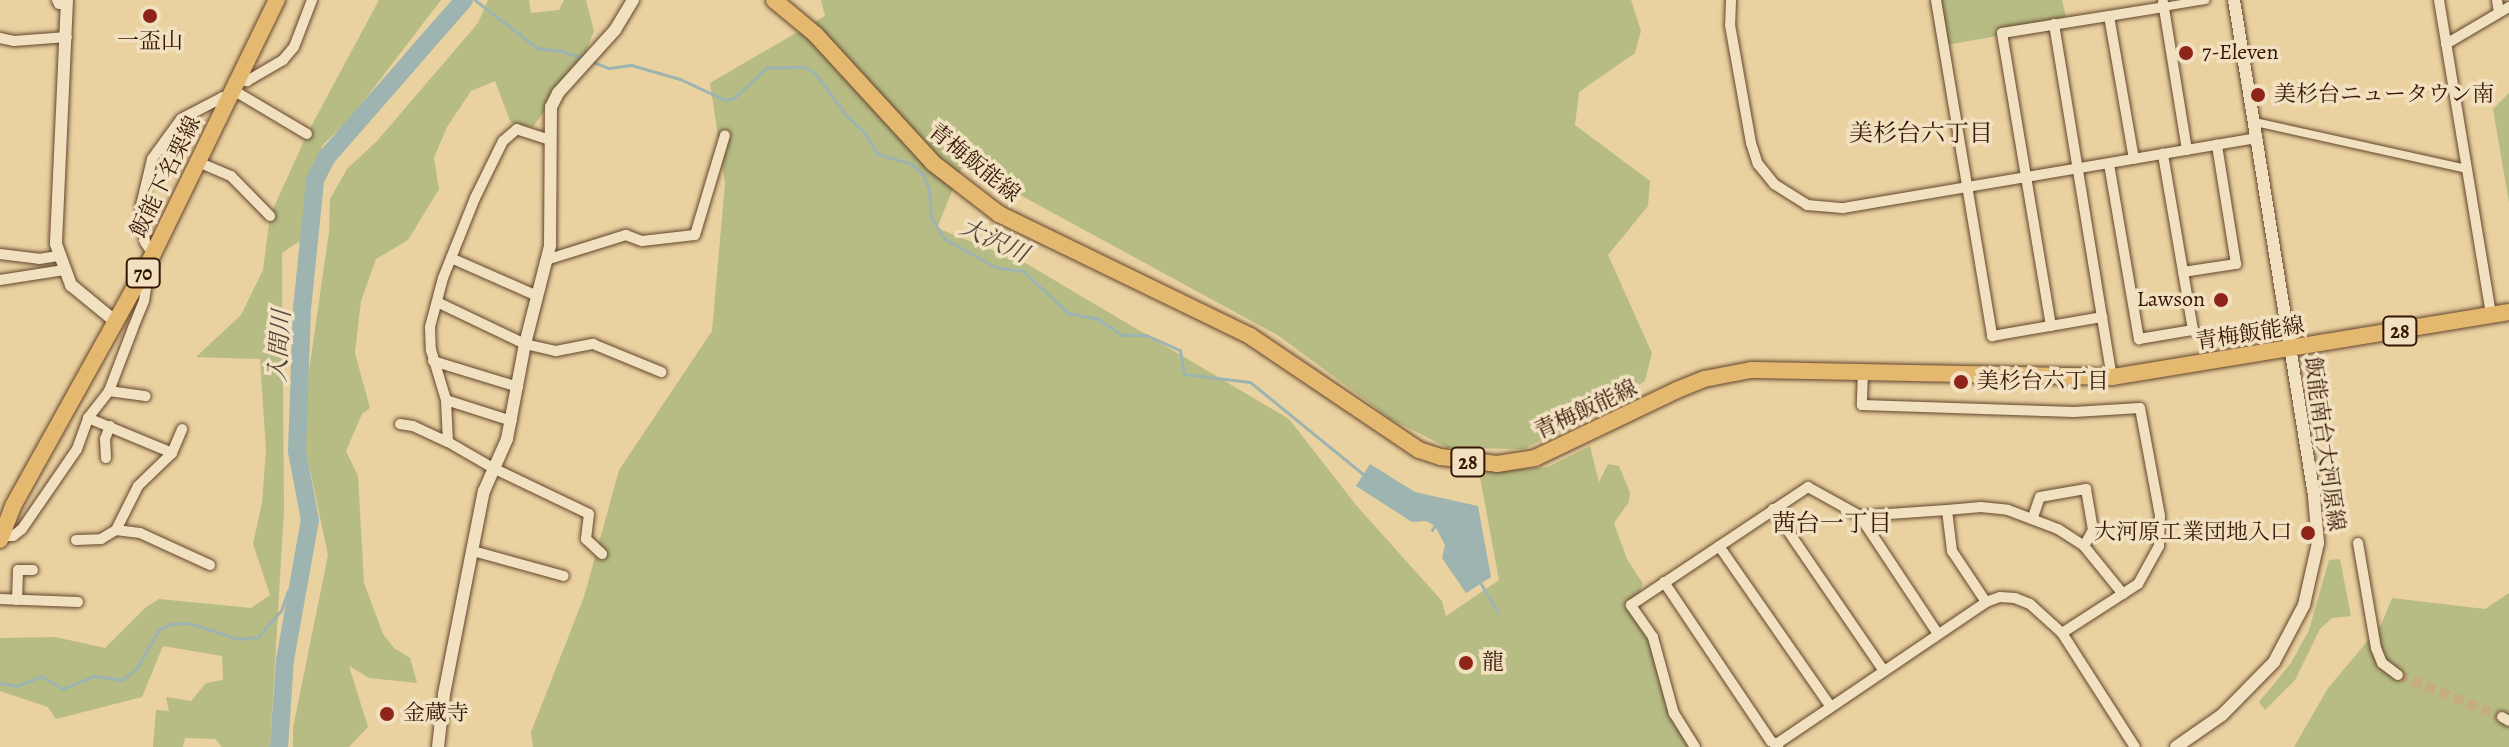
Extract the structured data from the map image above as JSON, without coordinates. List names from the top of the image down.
{
  "streets": {
    "main road": [
      "青梅飯能線",
      "飯能下名栗線",
      "70",
      "28"
    ],
    "street": ["飯能南台大河原線"]
  },
  "crossings": [
    ["青梅飯能線", "飯能南台大河原線"]
  ],
  "districts": ["美杉台六丁目", "茜台一丁目"],
  "water": ["大沢川", "入間川"],
  "places": [
    "一盃山",
    "7-Eleven",
    "美杉台ニュータウン南",
    "Lawson",
    "美杉台六丁目",
    "大河原工業団地入口",
    "龍",
    "金蔵寺"
  ]
}
